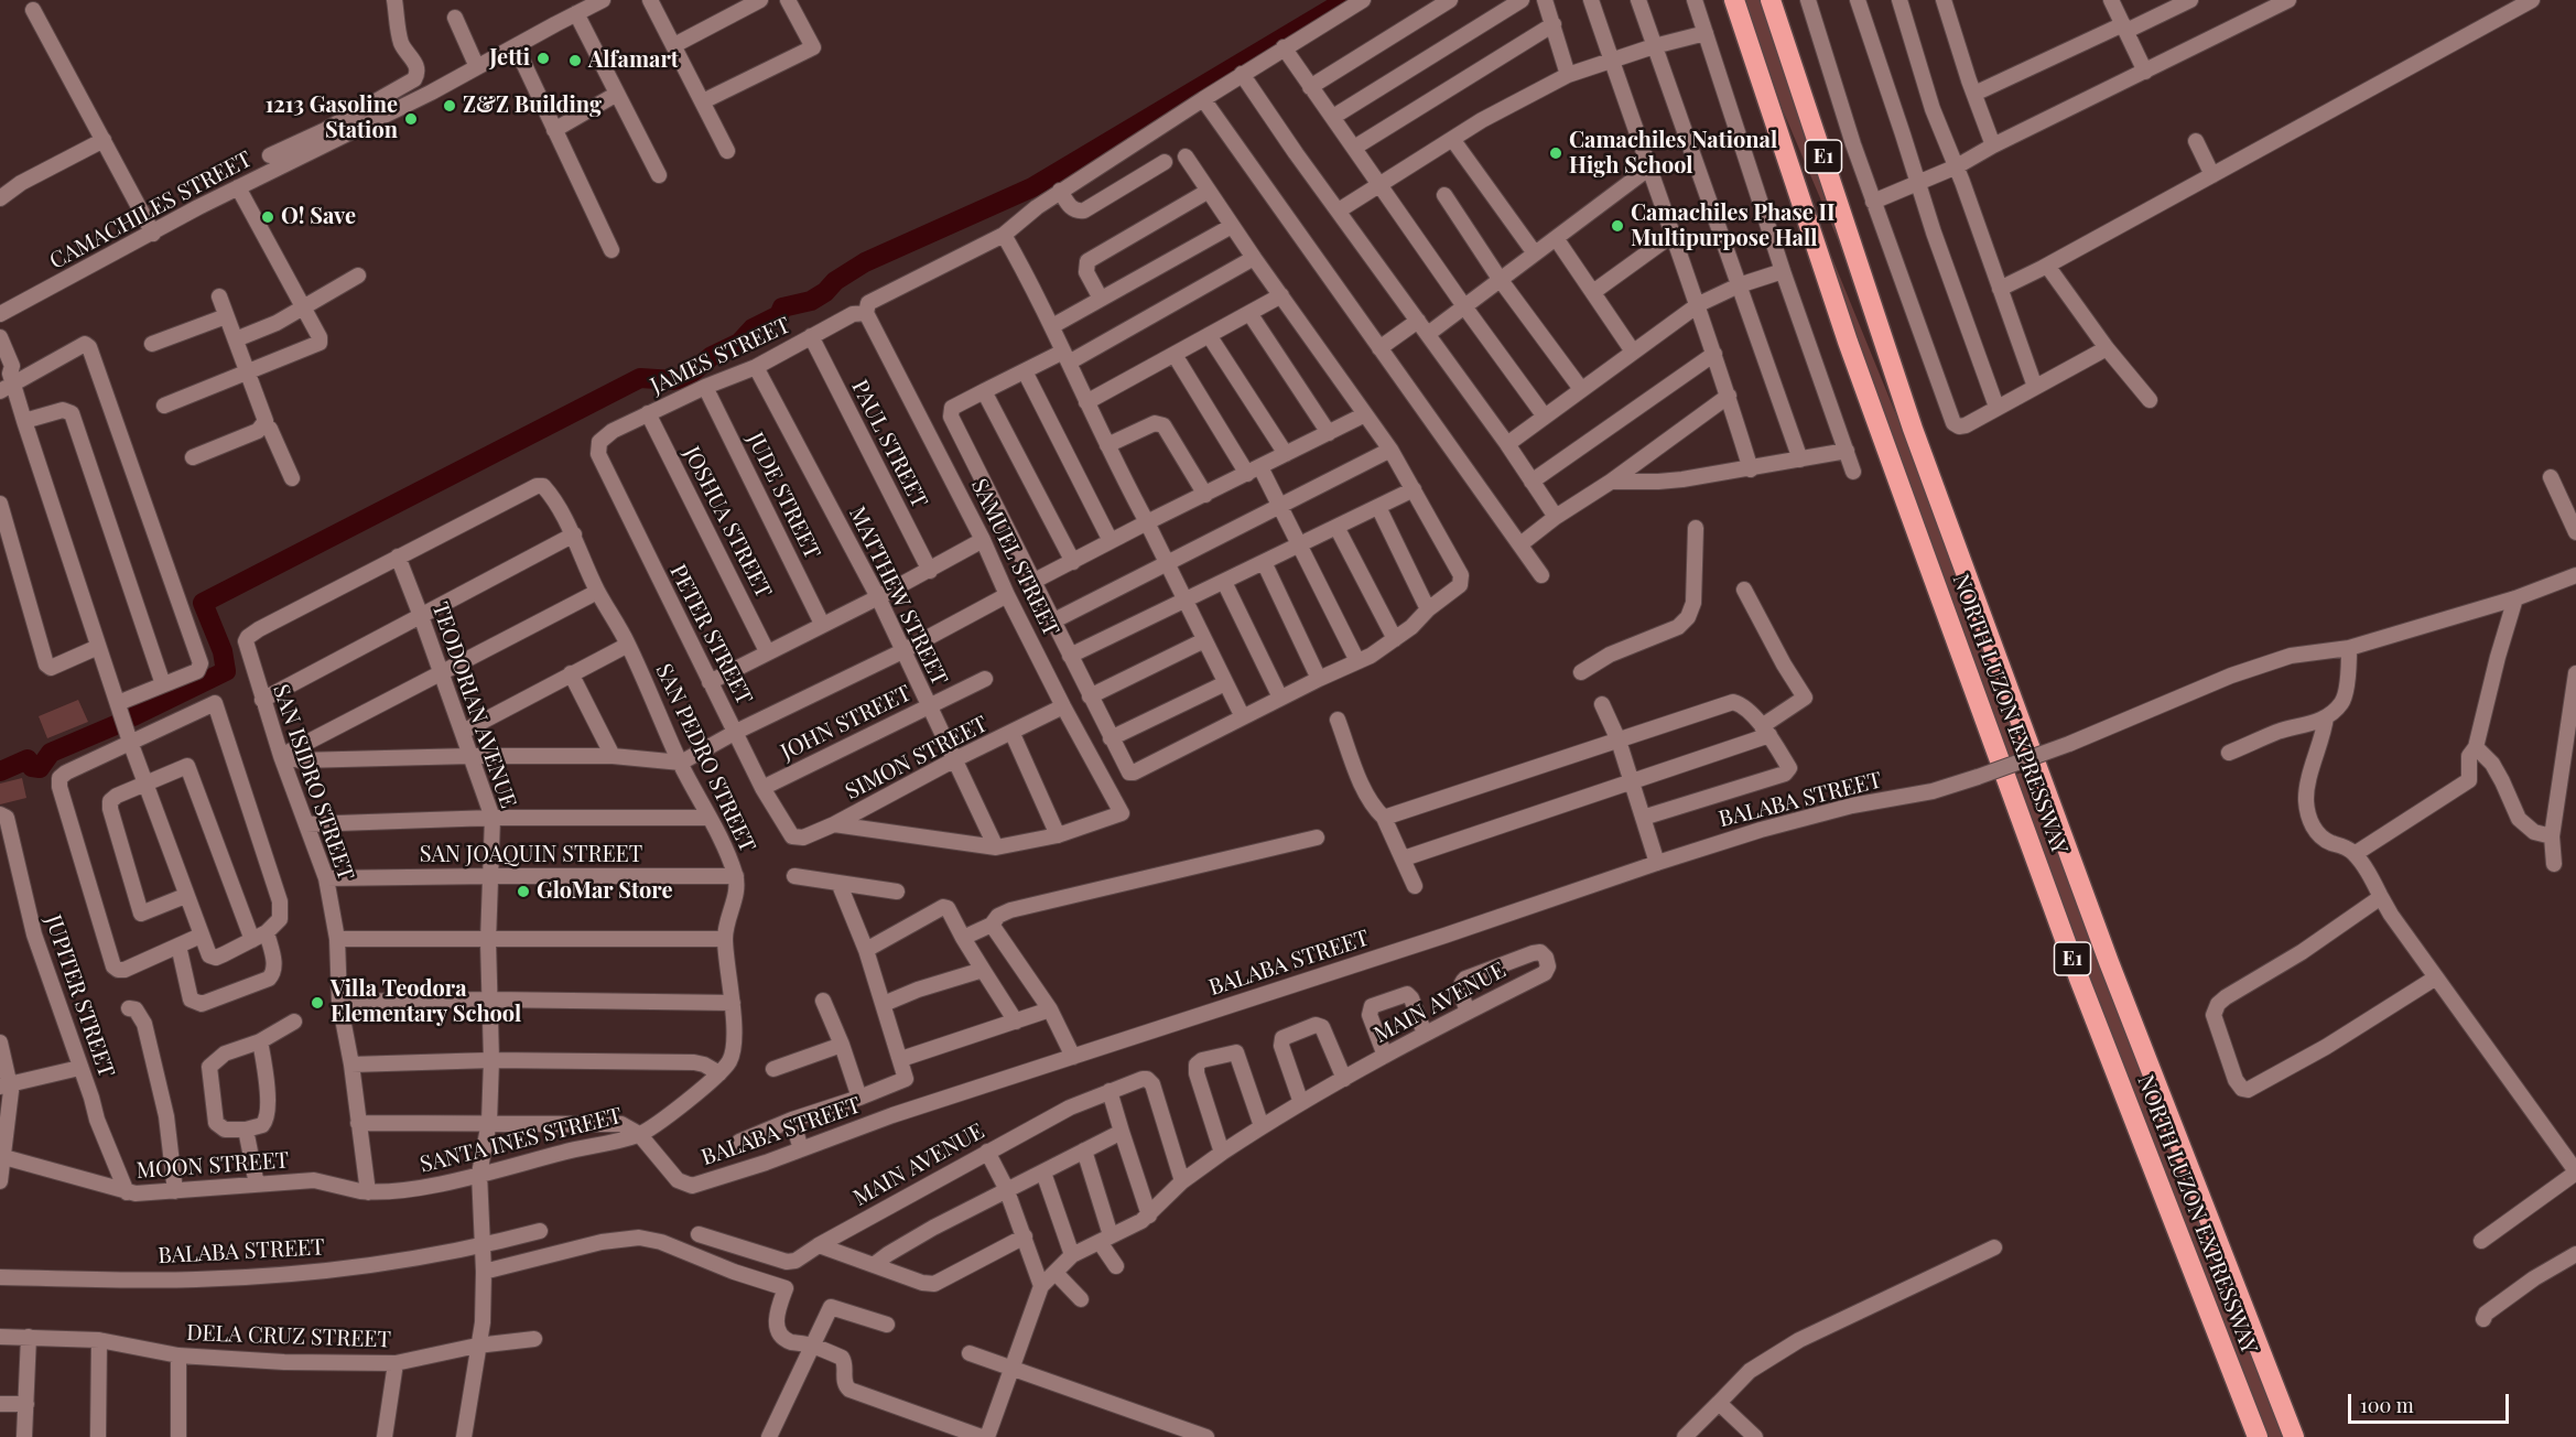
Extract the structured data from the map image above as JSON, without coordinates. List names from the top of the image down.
{
  "streets": {
    "highway": ["E1", "NORTH LUZON EXPRESSWAY"],
    "street": [
      "CAMACHILES STREET",
      "JAMES STREET",
      "PAUL STREET",
      "JUDE STREET",
      "JOSHUA STREET",
      "SAMUEL STREET",
      "MATTHEW STREET",
      "PETER STREET",
      "TEODORIAN AVENUE",
      "JOHN STREET",
      "SAN PEDRO STREET",
      "SIMON STREET",
      "SAN ISIDRO STREET",
      "BALABA STREET",
      "SAN JOAQUIN STREET",
      "JUPITER STREET",
      "MAIN AVENUE",
      "SANTA INES STREET",
      "MOON STREET",
      "DELA CRUZ STREET"
    ]
  },
  "crossings": [
    ["JAMES STREET", "PAUL STREET"],
    ["JAMES STREET", "JUDE STREET"],
    ["JAMES STREET", "JOSHUA STREET"],
    ["JAMES STREET", "SAMUEL STREET"],
    ["JAMES STREET", "MATTHEW STREET"],
    ["JAMES STREET", "PETER STREET"],
    ["SAMUEL STREET", "SIMON STREET"],
    ["MATTHEW STREET", "JOHN STREET"],
    ["MATTHEW STREET", "SIMON STREET"],
    ["PETER STREET", "JOHN STREET"],
    ["PETER STREET", "SIMON STREET"],
    ["TEODORIAN AVENUE", "SAN PEDRO STREET"],
    ["TEODORIAN AVENUE", "SAN ISIDRO STREET"],
    ["TEODORIAN AVENUE", "BALABA STREET"],
    ["TEODORIAN AVENUE", "SAN JOAQUIN STREET"],
    ["TEODORIAN AVENUE", "SANTA INES STREET"],
    ["TEODORIAN AVENUE", "DELA CRUZ STREET"],
    ["SAN PEDRO STREET", "SAN ISIDRO STREET"],
    ["SAN PEDRO STREET", "SAN JOAQUIN STREET"],
    ["SAN PEDRO STREET", "SANTA INES STREET"],
    ["SAN ISIDRO STREET", "SAN JOAQUIN STREET"],
    ["SAN ISIDRO STREET", "SANTA INES STREET"],
    ["BALABA STREET", "SANTA INES STREET"],
    ["JUPITER STREET", "MOON STREET"],
    ["SANTA INES STREET", "MOON STREET"]
  ],
  "places": [
    "Jetti",
    "Alfamart",
    "Z&Z Building",
    "1213 Gasoline Station",
    "Camachiles National High School",
    "O! Save",
    "Camachiles Phase II Multipurpose Hall",
    "GloMar Store",
    "Villa Teodora Elementary School"
  ],
  "scale_bar": "100 m"
}
